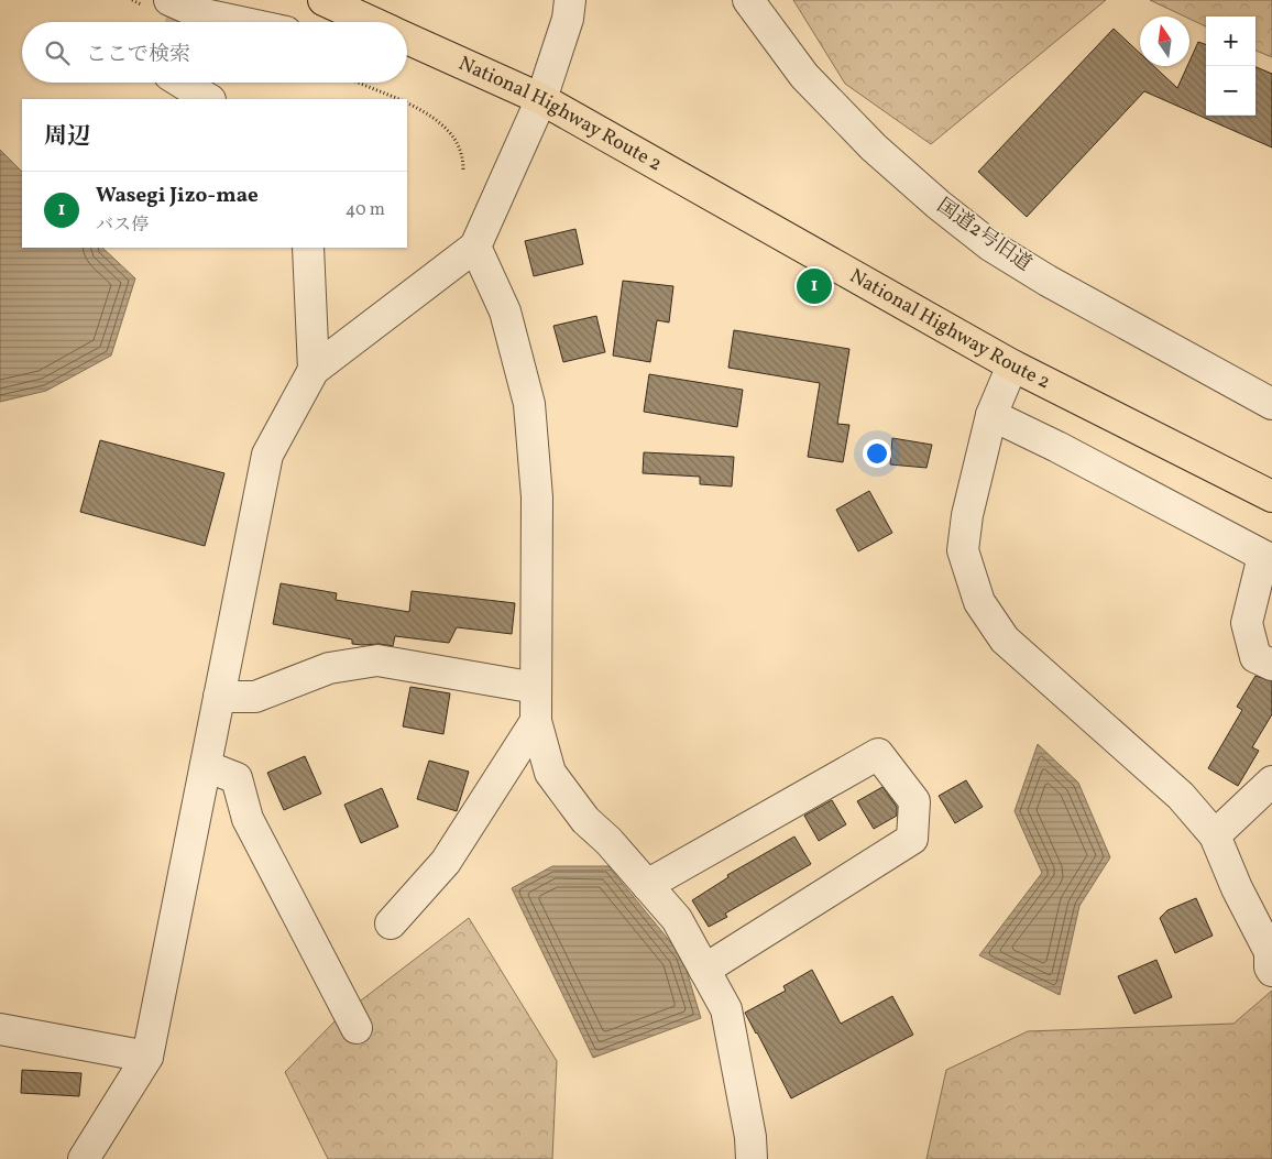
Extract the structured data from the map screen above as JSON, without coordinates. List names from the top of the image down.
{
  "streets": {
    "highway": ["National Highway Route 2"],
    "street": ["国道2号旧道"]
  },
  "north": "top",
  "page": {
    "map_buttons": ["+", "−"],
    "search": "ここで検索",
    "heading": "周辺",
    "list": [
      {
        "mark": "1",
        "name": "Wasegi Jizo-mae",
        "note": "バス停",
        "value": "40 m"
      }
    ],
    "pins": "1"
  }
}
